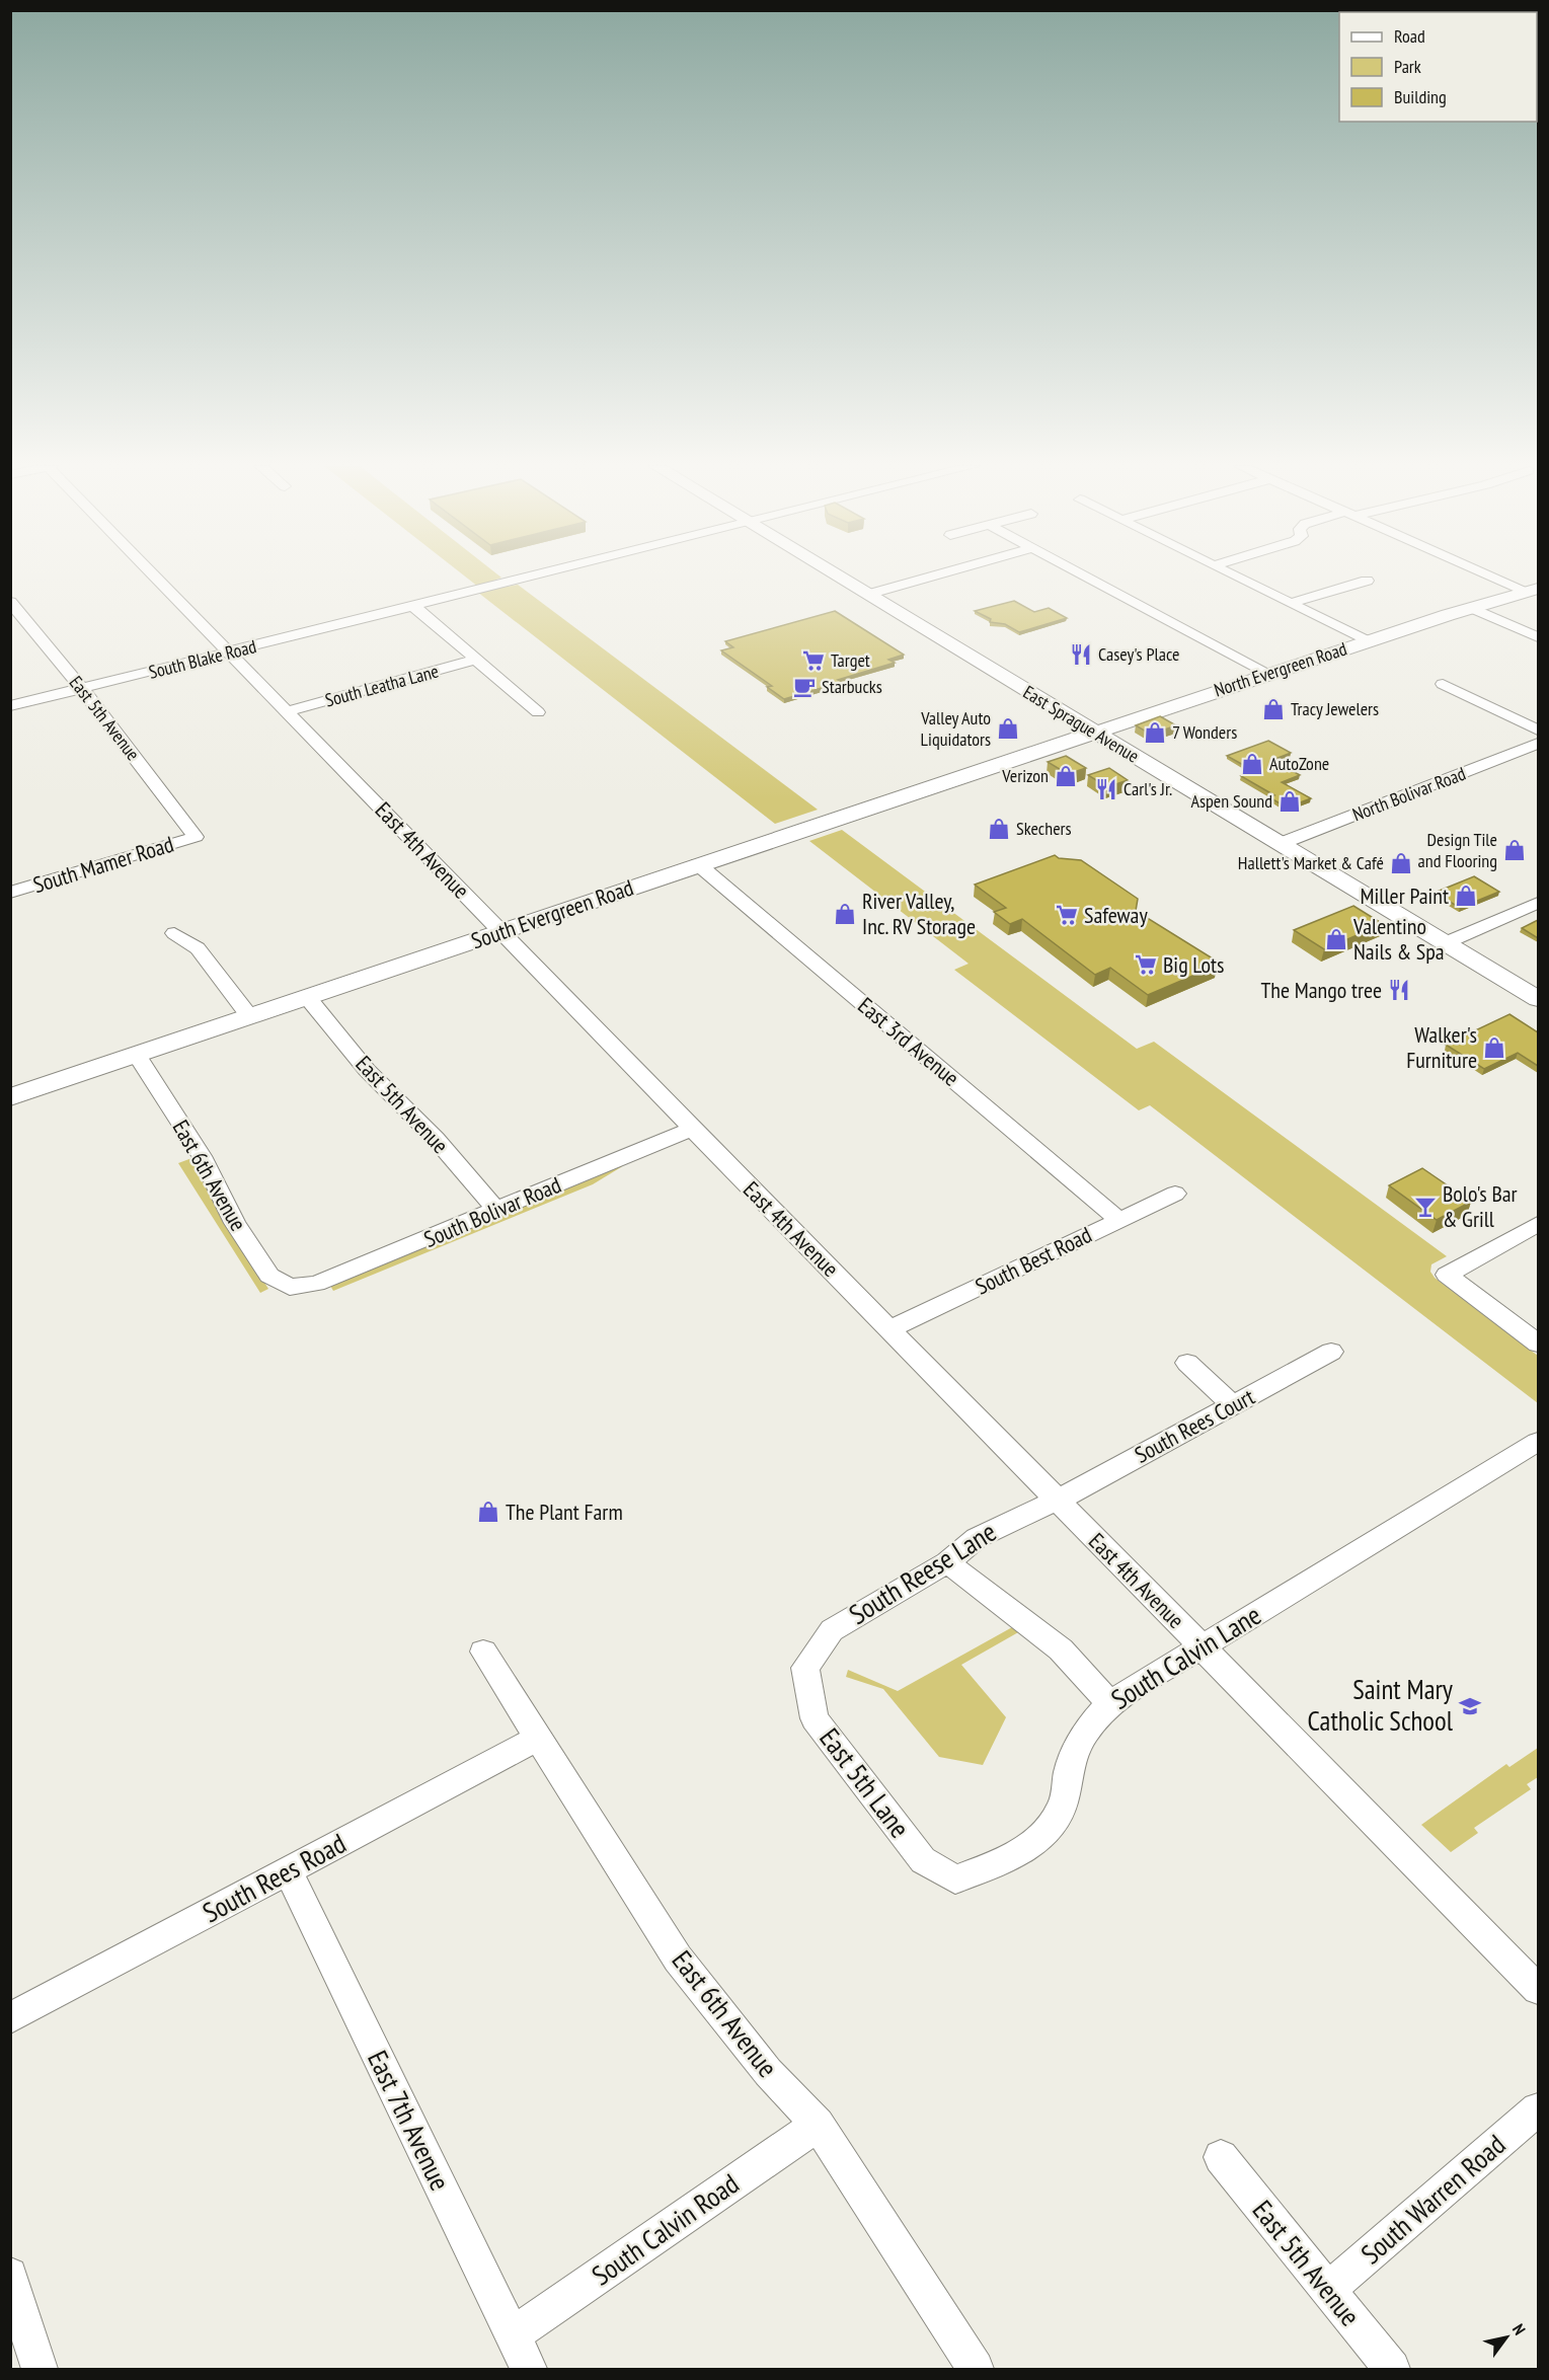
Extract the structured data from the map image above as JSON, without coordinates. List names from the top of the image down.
{
  "streets": {
    "main road": ["North Evergreen Road", "East Sprague Avenue", "South Evergreen Road"],
    "street": [
      "South Blake Road",
      "South Leatha Lane",
      "East 5th Avenue",
      "North Bolivar Road",
      "East 4th Avenue",
      "South Mamer Road",
      "East 3rd Avenue",
      "East 6th Avenue",
      "South Bolivar Road",
      "South Best Road",
      "South Rees Court",
      "South Reese Lane",
      "South Calvin Lane",
      "East 5th Lane",
      "South Rees Road",
      "East 7th Avenue",
      "South Warren Road",
      "South Calvin Road"
    ]
  },
  "crossings": [
    ["South Blake Road", "East 5th Avenue"],
    ["South Blake Road", "East 4th Avenue"],
    ["North Evergreen Road", "East Sprague Avenue"],
    ["North Evergreen Road", "South Evergreen Road"],
    ["South Leatha Lane", "East 4th Avenue"],
    ["East 5th Avenue", "South Mamer Road"],
    ["East 5th Avenue", "South Evergreen Road"],
    ["East 5th Avenue", "South Bolivar Road"],
    ["East 5th Avenue", "South Warren Road"],
    ["East Sprague Avenue", "North Bolivar Road"],
    ["East Sprague Avenue", "South Evergreen Road"],
    ["East 4th Avenue", "South Evergreen Road"],
    ["East 4th Avenue", "South Bolivar Road"],
    ["East 4th Avenue", "South Best Road"],
    ["East 4th Avenue", "South Rees Court"],
    ["East 4th Avenue", "South Reese Lane"],
    ["East 4th Avenue", "South Calvin Lane"],
    ["South Evergreen Road", "East 3rd Avenue"],
    ["South Evergreen Road", "East 6th Avenue"],
    ["East 3rd Avenue", "South Best Road"],
    ["East 6th Avenue", "South Bolivar Road"],
    ["East 6th Avenue", "South Rees Road"],
    ["East 6th Avenue", "South Calvin Road"],
    ["South Rees Court", "South Reese Lane"],
    ["South Reese Lane", "East 5th Lane"],
    ["South Calvin Lane", "East 5th Lane"],
    ["South Rees Road", "East 7th Avenue"],
    ["East 7th Avenue", "South Calvin Road"]
  ],
  "places": {
    "restaurant": ["Casey's Place", "Carl's Jr.", "The Mango tree"],
    "supermarket": ["Target", "Safeway", "Big Lots"],
    "cafe": ["Starbucks"],
    "shop": [
      "Tracy Jewelers",
      "Valley Auto Liquidators",
      "7 Wonders",
      "AutoZone",
      "Verizon",
      "Aspen Sound",
      "Skechers",
      "Design Tile and Flooring",
      "Hallett's Market & Café",
      "Miller Paint",
      "River Valley, Inc. RV Storage",
      "Valentino Nails & Spa",
      "Walker's Furniture",
      "The Plant Farm"
    ],
    "bar": ["Bolo's Bar & Grill"],
    "school or university": ["Saint Mary Catholic School"]
  },
  "legend": ["Road", "Park", "Building"],
  "north": "top right"
}
